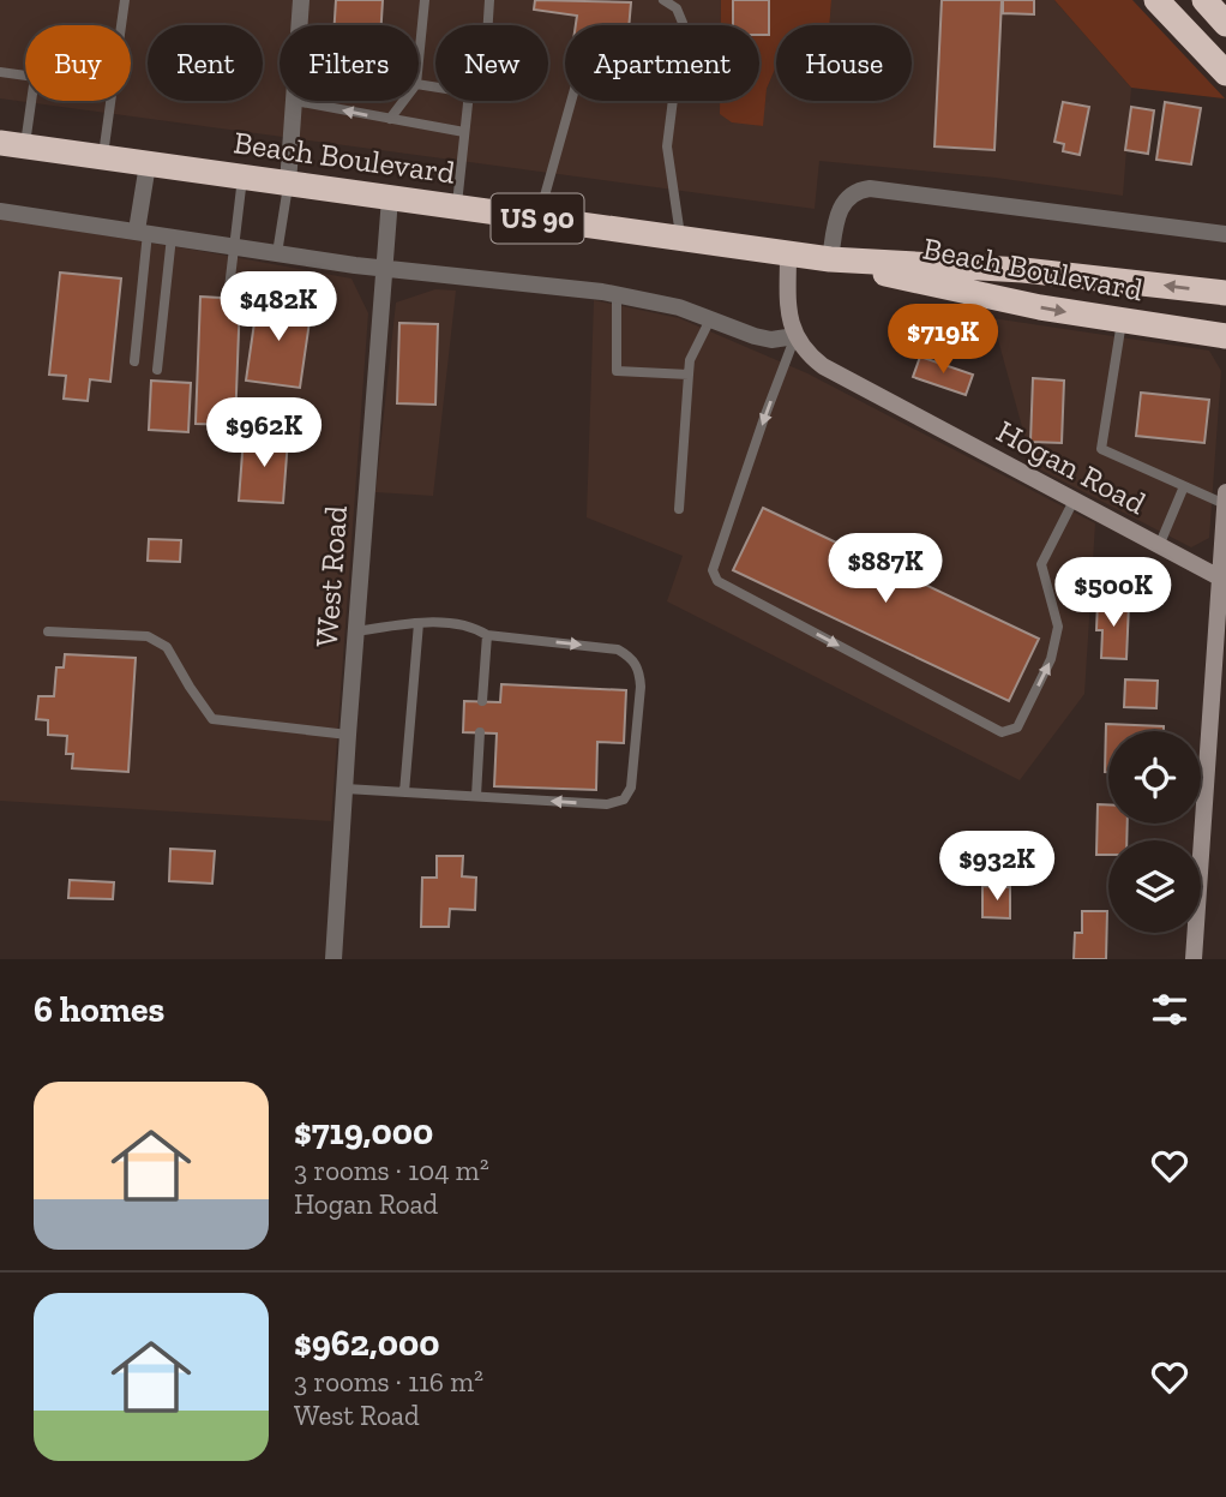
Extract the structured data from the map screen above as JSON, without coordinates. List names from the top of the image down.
{
  "streets": {
    "highway": ["Beach Boulevard", "US 90"],
    "main road": ["Hogan Road"],
    "street": ["West Road"]
  },
  "crossings": [
    ["Beach Boulevard", "West Road"]
  ],
  "page": {
    "chip": [
      "Buy",
      "Rent",
      "Filters",
      "New",
      "Apartment",
      "House"
    ],
    "price": [
      "$482K",
      "$719K",
      "$962K",
      "$887K",
      "$500K",
      "$932K"
    ],
    "heading": "6 homes",
    "list": [
      {
        "name": "$719,000",
        "note": "3 rooms · 104 m² · Hogan Road"
      },
      {
        "name": "$962,000",
        "note": "3 rooms · 116 m² · West Road"
      }
    ]
  }
}
